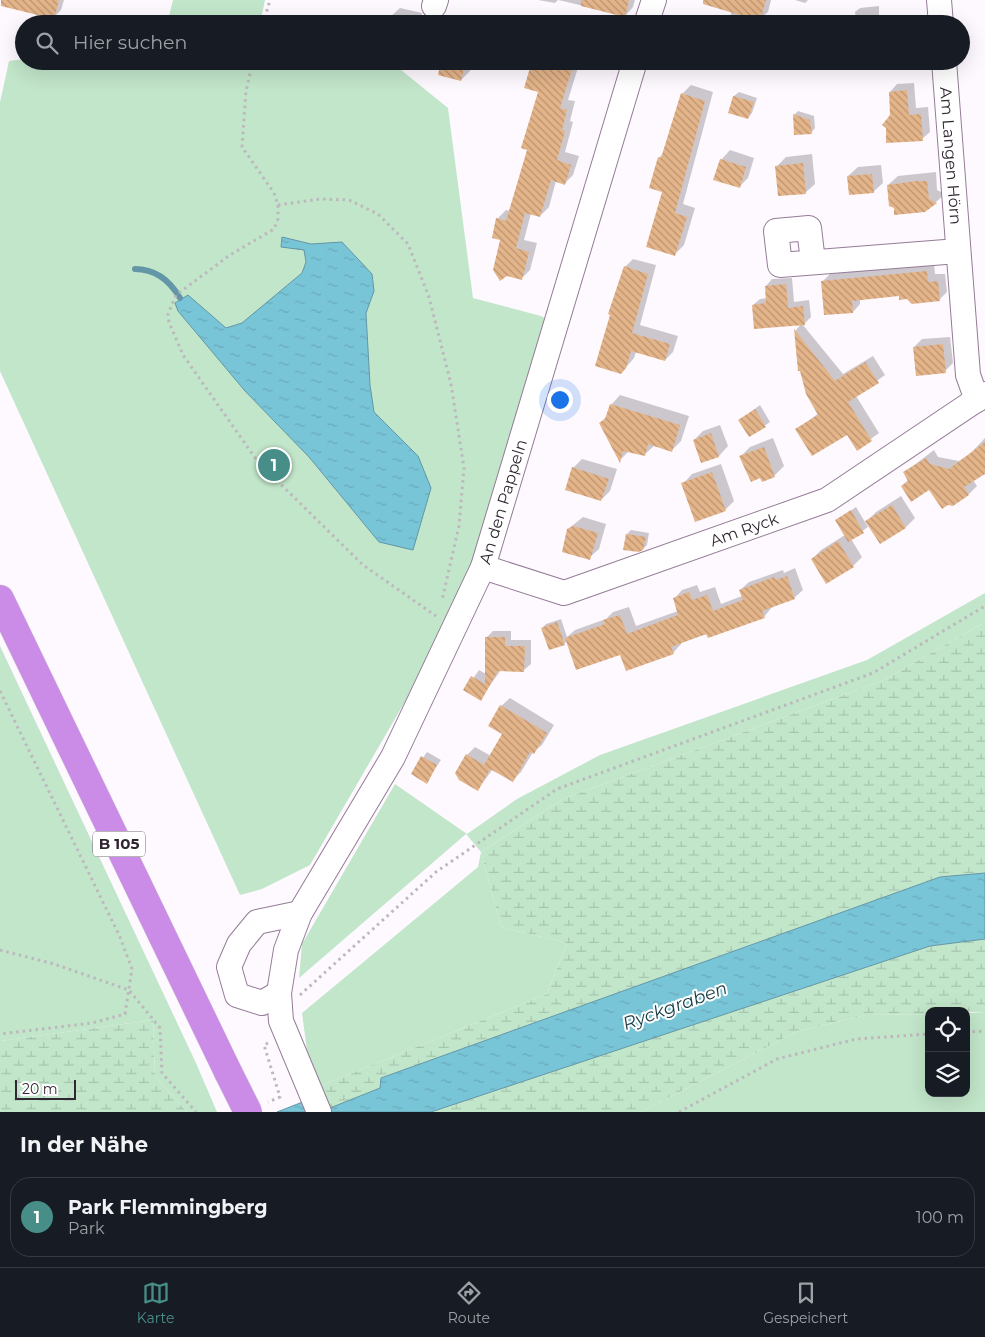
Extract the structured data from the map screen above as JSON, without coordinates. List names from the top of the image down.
{
  "streets": {
    "highway": ["B 105"],
    "street": ["Am Langen Hörn", "An den Pappeln", "Am Ryck"]
  },
  "crossings": [
    ["Am Langen Hörn", "Am Ryck"],
    ["An den Pappeln", "Am Ryck"]
  ],
  "water": ["Ryckgraben"],
  "scale_bar": "20 m",
  "page": {
    "search": "Hier suchen",
    "pins": "1",
    "scale": "20 m",
    "heading": "In der Nähe",
    "list": [
      {
        "mark": "1",
        "name": "Park Flemmingberg",
        "note": "Park",
        "value": "100 m"
      }
    ],
    "nav": ["Karte", "Route", "Gespeichert"]
  }
}
